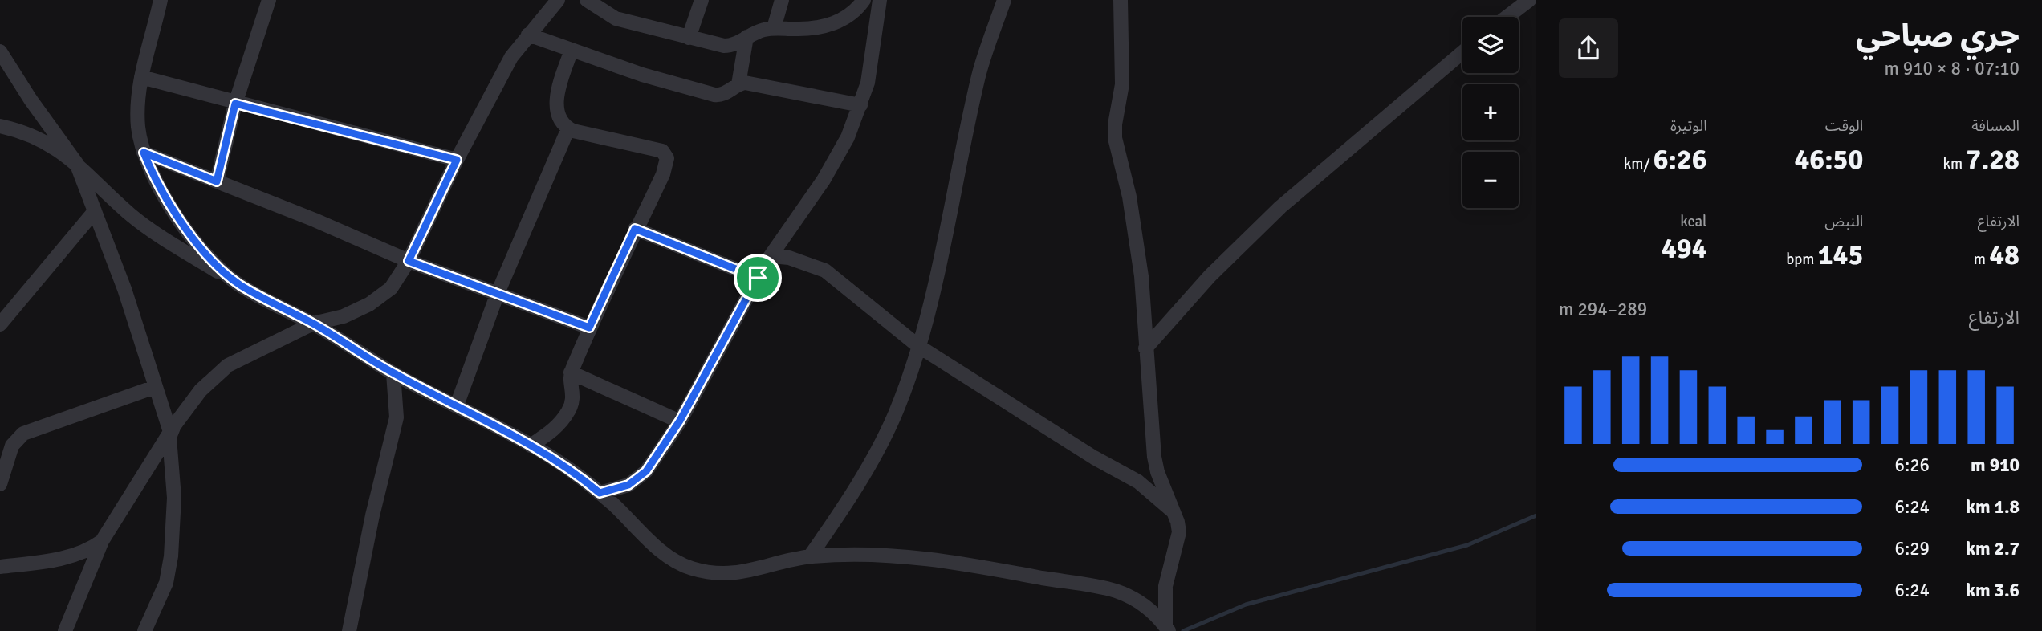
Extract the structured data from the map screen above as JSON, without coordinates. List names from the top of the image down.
{
  "page": {
    "heading": ["جري صباحي", "07:10 · 8 × 910 m"],
    "map_buttons": ["+", "−"],
    "stats": [
      ["المسافة", "7.28 km"],
      ["الوقت", "46:50"],
      ["الوتيرة", "6:26 /km"],
      ["الارتفاع", "48 m"],
      ["النبض", "145 bpm"],
      ["kcal", "494"]
    ],
    "chart": ["الارتفاع", "289–294 m"],
    "list": [
      {
        "name": "910 m",
        "note": "6:26"
      },
      {
        "name": "1.8 km",
        "note": "6:24"
      },
      {
        "name": "2.7 km",
        "note": "6:29"
      },
      {
        "name": "3.6 km",
        "note": "6:24"
      }
    ]
  }
}
